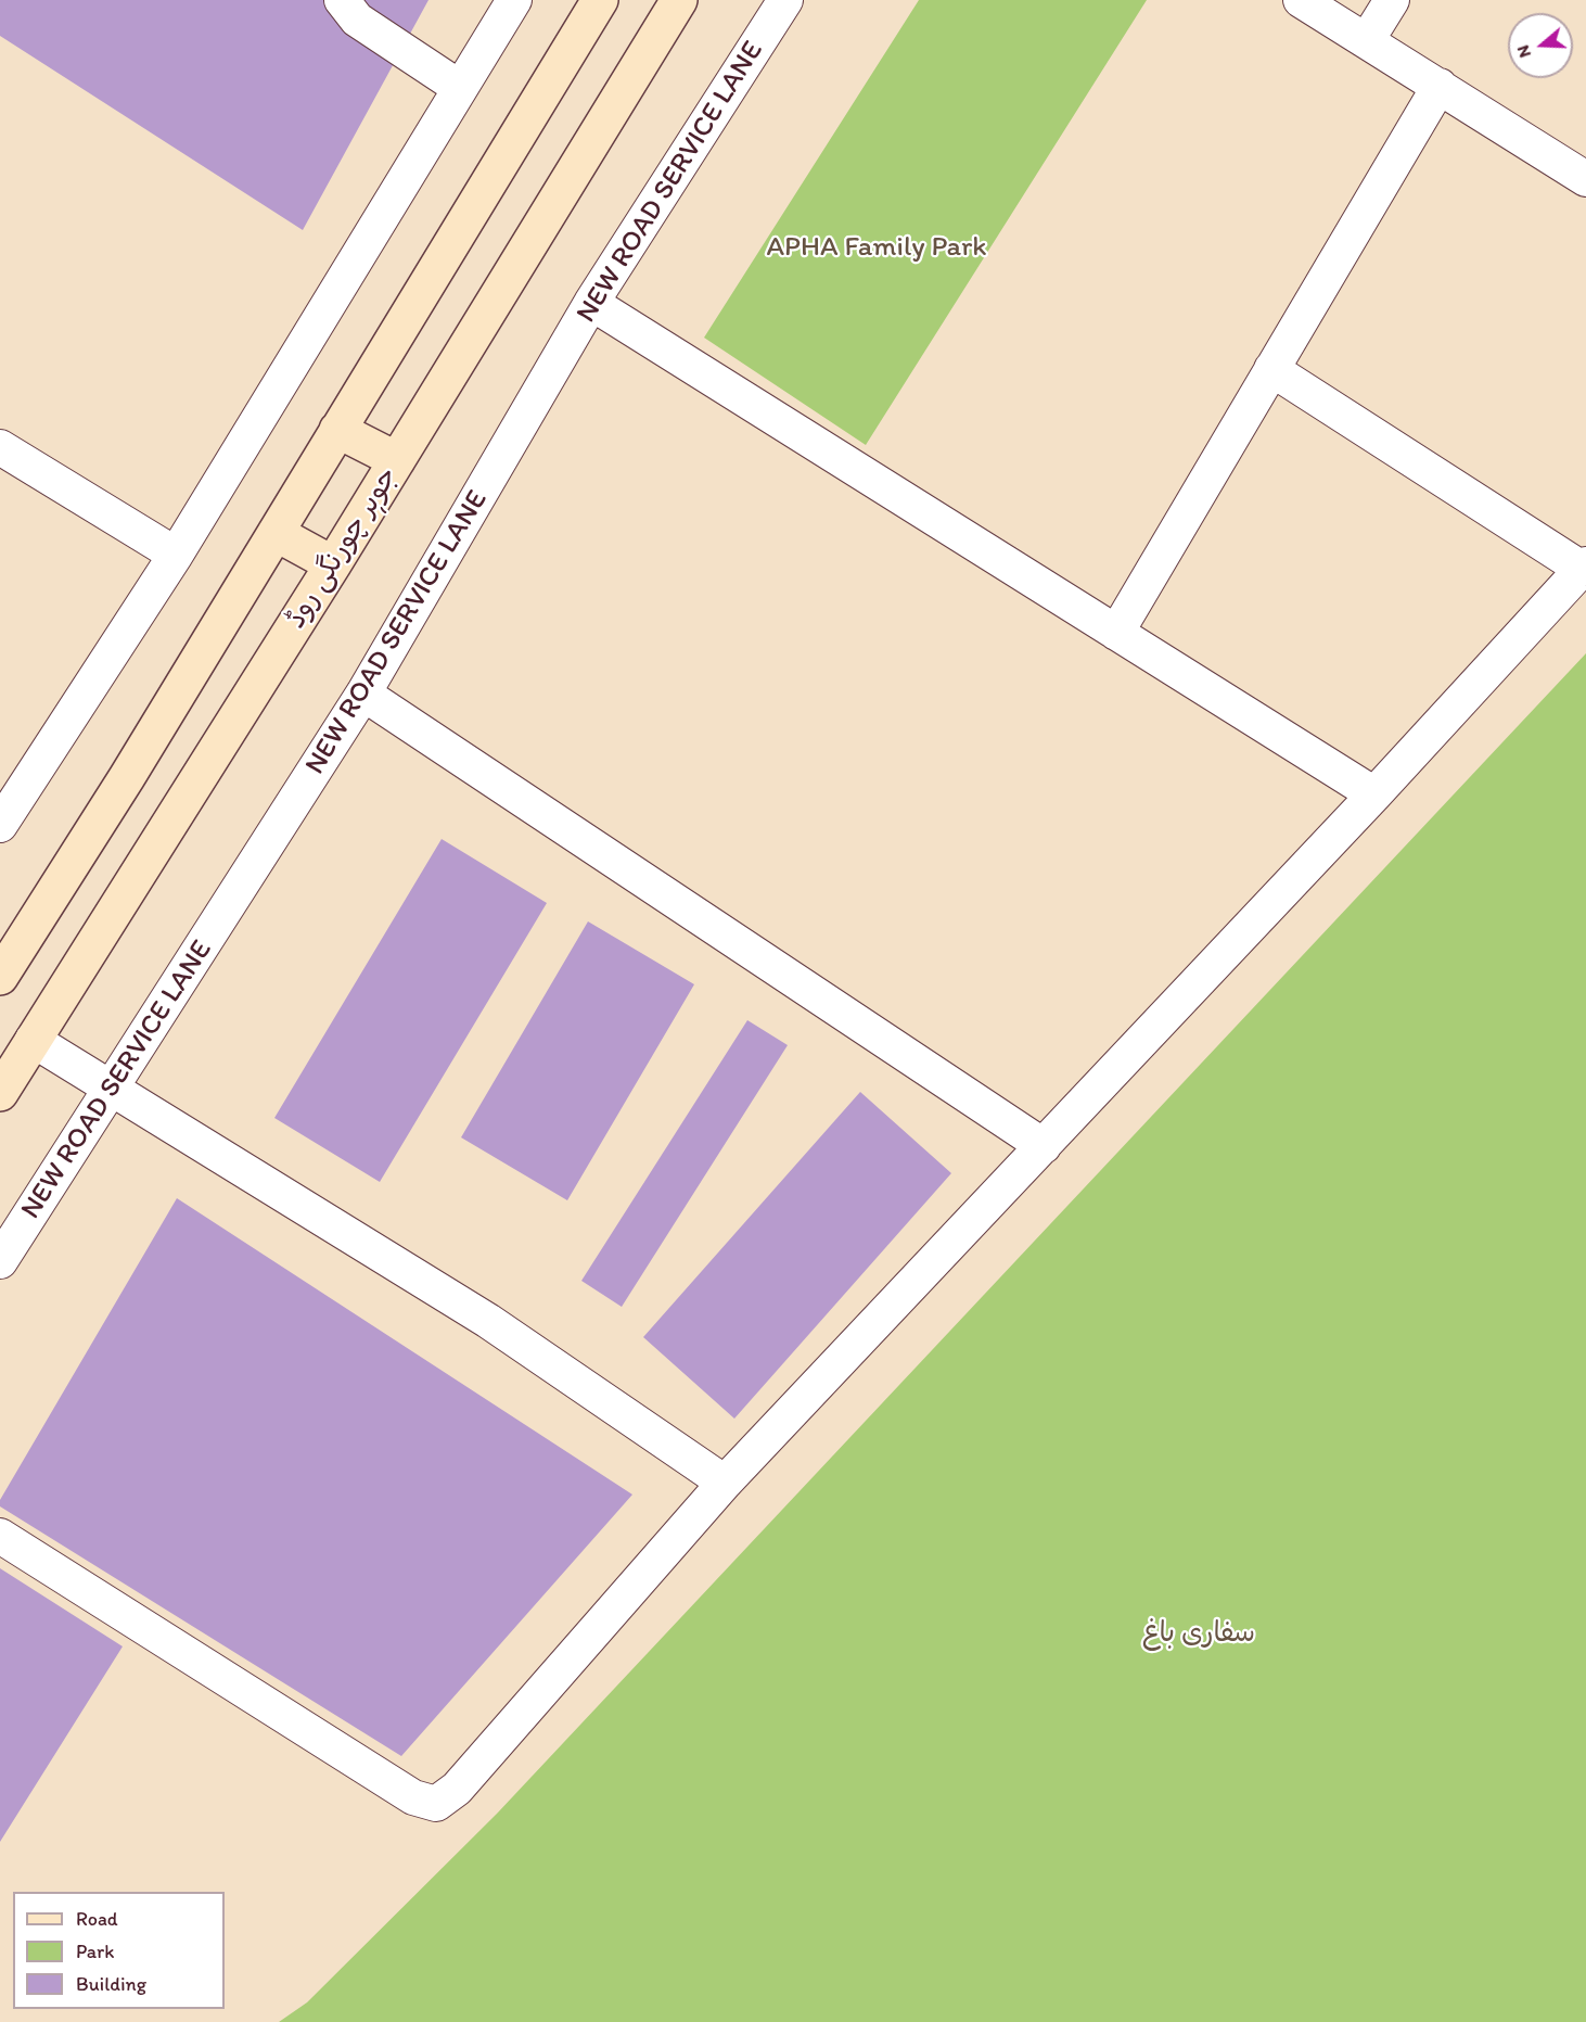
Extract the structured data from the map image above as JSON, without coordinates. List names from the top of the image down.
{
  "streets": {
    "main road": ["جوہر چورنگی روڈ"],
    "street": ["NEW ROAD SERVICE LANE"]
  },
  "parks": ["APHA Family Park", "سفاری باغ"],
  "legend": ["Road", "Park", "Building"],
  "north": "left"
}
